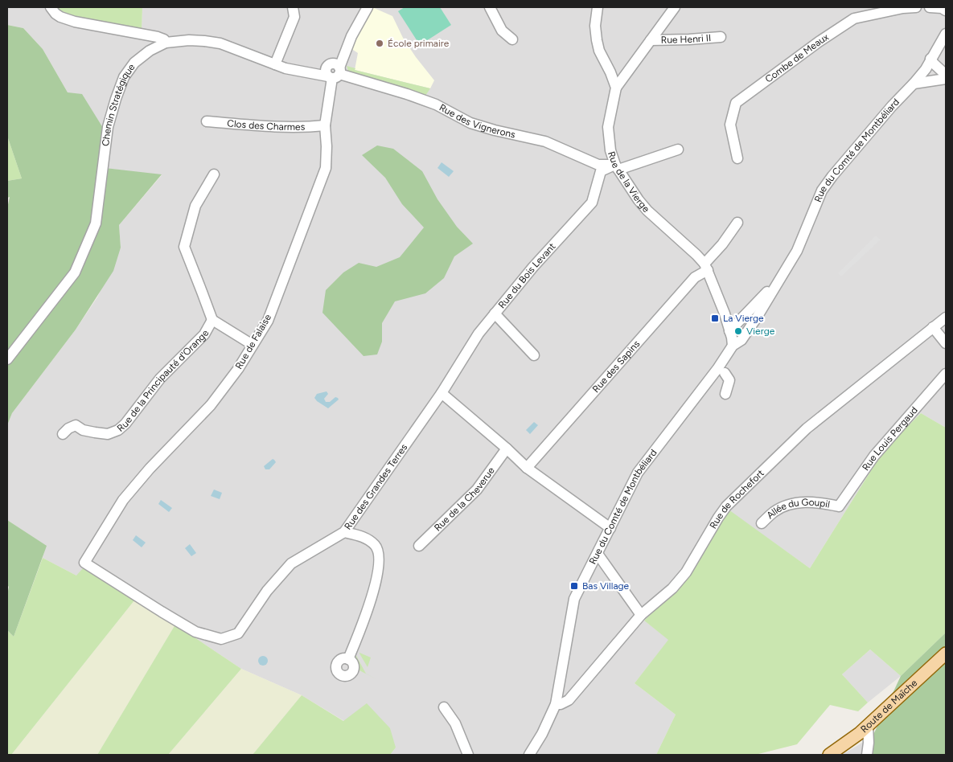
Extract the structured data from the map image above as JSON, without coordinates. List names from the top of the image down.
{
  "streets": {
    "main road": ["Route de Maîche"],
    "street": [
      "Rue Henri II",
      "Combe de Meaux",
      "Chemin Stratégique",
      "Rue des Vignerons",
      "Clos des Charmes",
      "Rue du Comté de Montbéliard",
      "Rue de la Vierge",
      "Rue du Bois Levant",
      "Rue de Falaise",
      "Rue des Sapins",
      "Rue de la Principauté d'Orange",
      "Rue Louis Pergaud",
      "Rue des Grandes Terres",
      "Rue de la Cheverue",
      "Rue de Rochefort",
      "Allée du Goupil"
    ]
  },
  "crossings": [
    ["Rue Henri II", "Rue de la Vierge"],
    ["Chemin Stratégique", "Rue des Vignerons"],
    ["Chemin Stratégique", "Rue de Falaise"],
    ["Rue des Vignerons", "Rue de la Vierge"],
    ["Rue des Vignerons", "Rue du Bois Levant"],
    ["Rue des Vignerons", "Rue de Falaise"],
    ["Clos des Charmes", "Rue de Falaise"],
    ["Rue du Comté de Montbéliard", "Rue de la Vierge"],
    ["Rue du Comté de Montbéliard", "Rue de Rochefort"],
    ["Rue de la Vierge", "Rue du Bois Levant"],
    ["Rue de la Vierge", "Rue des Sapins"],
    ["Rue du Bois Levant", "Rue des Grandes Terres"],
    ["Rue de Falaise", "Rue des Grandes Terres"],
    ["Rue Louis Pergaud", "Allée du Goupil"]
  ],
  "places": {
    "other": ["École primaire", "Vierge"],
    "transit": ["La Vierge", "Bas Village"]
  }
}
